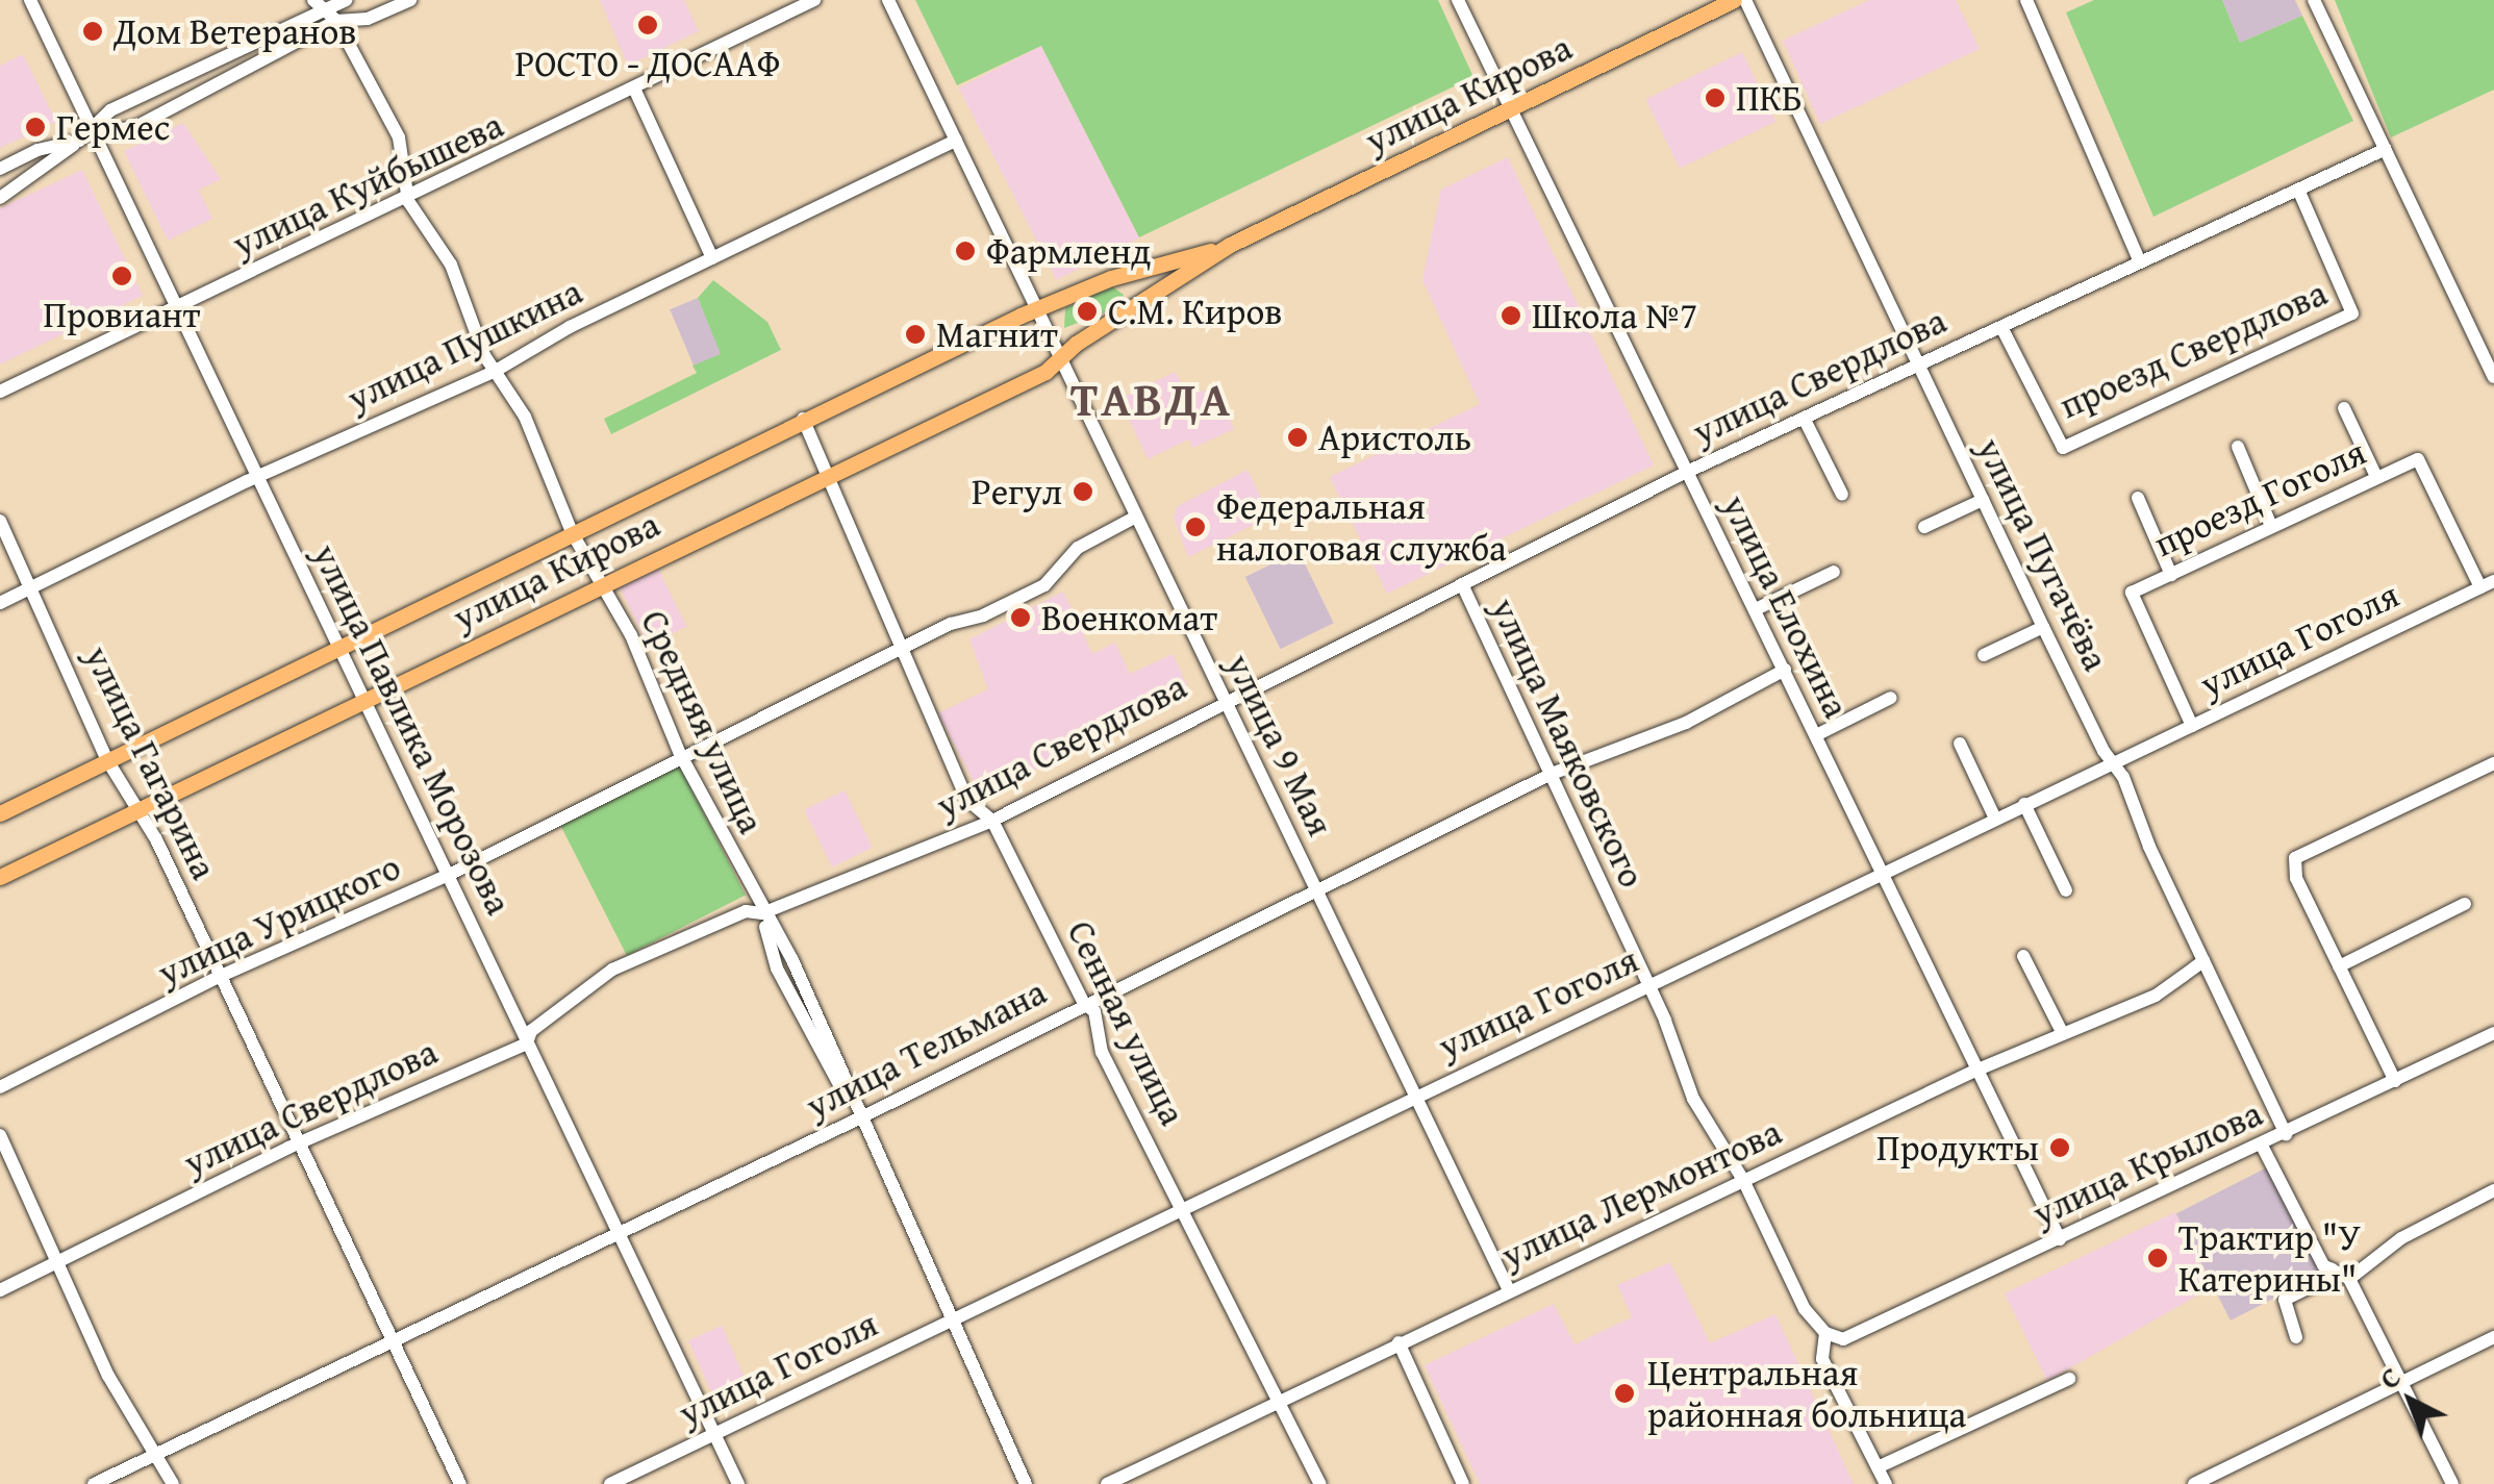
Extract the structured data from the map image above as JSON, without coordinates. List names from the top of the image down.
{
  "streets": {
    "main road": ["улица Кирова"],
    "street": [
      "улица Куйбышева",
      "улица Пушкина",
      "проезд Свердлова",
      "улица Свердлова",
      "проезд Гоголя",
      "улица Пугачёва",
      "улица Елохина",
      "улица Гоголя",
      "Средняя улица",
      "улица Павлика Морозова",
      "улица Маяковского",
      "улица 9 Мая",
      "улица Гагарина",
      "улица Урицкого",
      "Сенная улица",
      "улица Тельмана",
      "улица Крылова",
      "улица Лермонтова"
    ]
  },
  "crossings": [
    ["улица Кирова", "улица Елохина"],
    ["улица Кирова", "Средняя улица"],
    ["улица Кирова", "улица Павлика Морозова"],
    ["улица Кирова", "улица 9 Мая"],
    ["улица Кирова", "улица Гагарина"],
    ["улица Кирова", "Сенная улица"],
    ["улица Куйбышева", "Средняя улица"],
    ["улица Куйбышева", "улица Павлика Морозова"],
    ["улица Пушкина", "Средняя улица"],
    ["улица Пушкина", "улица Павлика Морозова"],
    ["улица Пушкина", "улица 9 Мая"],
    ["улица Пушкина", "улица Гагарина"],
    ["проезд Свердлова", "улица Свердлова"],
    ["улица Свердлова", "улица Пугачёва"],
    ["улица Свердлова", "улица Елохина"],
    ["улица Свердлова", "Средняя улица"],
    ["улица Свердлова", "улица Павлика Морозова"],
    ["улица Свердлова", "улица Маяковского"],
    ["улица Свердлова", "улица 9 Мая"],
    ["улица Свердлова", "улица Гагарина"],
    ["улица Свердлова", "Сенная улица"],
    ["проезд Гоголя", "улица Гоголя"],
    ["улица Пугачёва", "улица Гоголя"],
    ["улица Пугачёва", "улица Крылова"],
    ["улица Пугачёва", "улица Лермонтова"],
    ["улица Елохина", "улица Гоголя"],
    ["улица Елохина", "улица Тельмана"],
    ["улица Елохина", "улица Крылова"],
    ["улица Елохина", "улица Лермонтова"],
    ["улица Гоголя", "Средняя улица"],
    ["улица Гоголя", "улица Павлика Морозова"],
    ["улица Гоголя", "улица Маяковского"],
    ["улица Гоголя", "улица 9 Мая"],
    ["улица Гоголя", "Сенная улица"],
    ["Средняя улица", "улица Урицкого"],
    ["Средняя улица", "улица Тельмана"],
    ["улица Павлика Морозова", "улица Урицкого"],
    ["улица Павлика Морозова", "улица Тельмана"],
    ["улица Маяковского", "улица Тельмана"],
    ["улица Маяковского", "улица Крылова"],
    ["улица Маяковского", "улица Лермонтова"],
    ["улица 9 Мая", "улица Урицкого"],
    ["улица 9 Мая", "улица Тельмана"],
    ["улица 9 Мая", "улица Лермонтова"],
    ["улица Гагарина", "улица Урицкого"],
    ["улица Гагарина", "улица Тельмана"],
    ["улица Урицкого", "Сенная улица"],
    ["Сенная улица", "улица Тельмана"],
    ["Сенная улица", "улица Лермонтова"]
  ],
  "districts": ["ТАВДА"],
  "places": [
    "РОСТО - ДОСААФ",
    "Дом Ветеранов",
    "ПКБ",
    "Гермес",
    "Фармленд",
    "Провиант",
    "С.М. Киров",
    "Школа №7",
    "Магнит",
    "Аристоль",
    "Регул",
    "Федеральная налоговая служба",
    "Военкомат",
    "Продукты",
    "Трактир \"У Катерины\"",
    "Центральная районная больница"
  ],
  "north": "top left"
}
